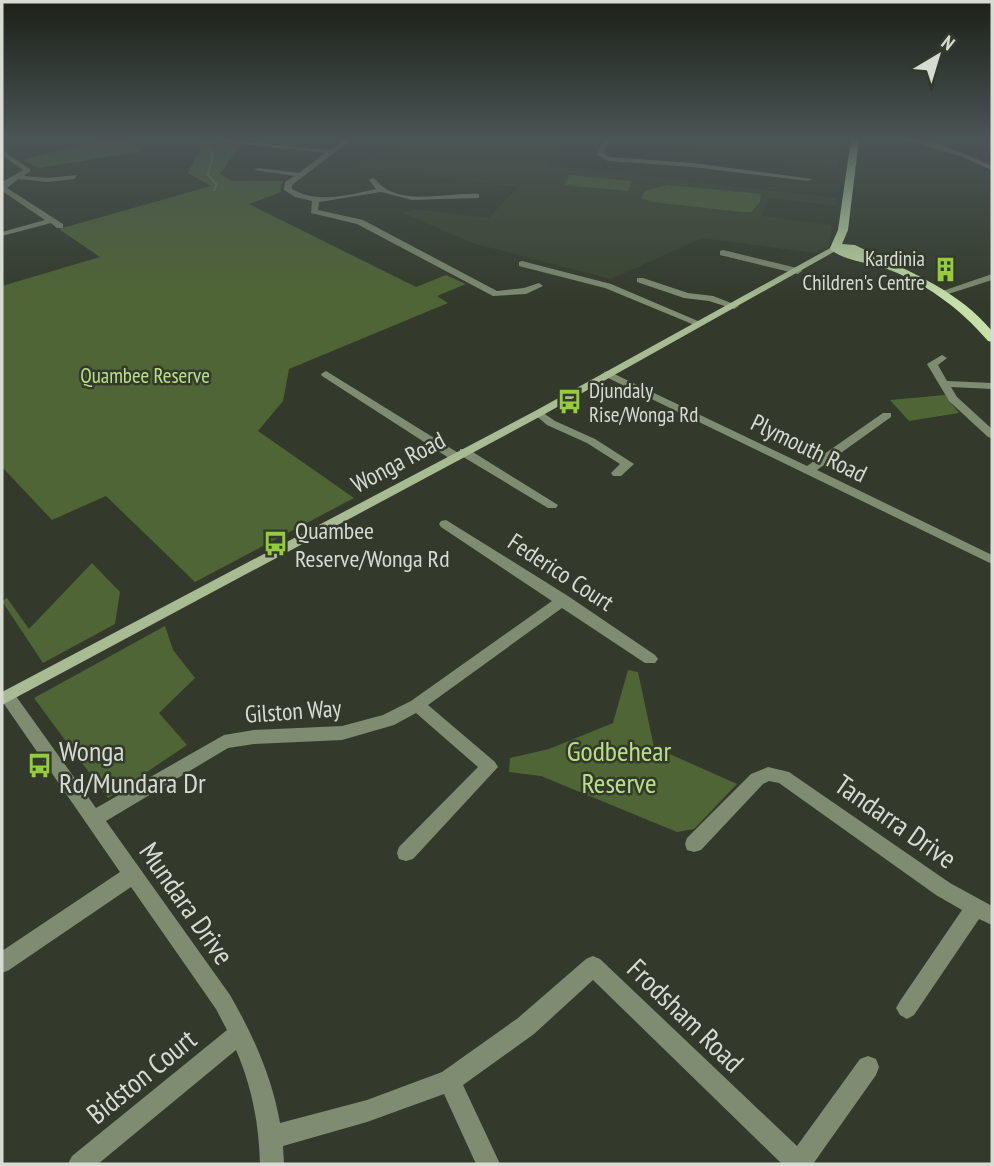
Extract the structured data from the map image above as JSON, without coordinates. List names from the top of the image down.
{
  "streets": {
    "main road": ["Wonga Road"],
    "street": [
      "Plymouth Road",
      "Federico Court",
      "Gilston Way",
      "Tandarra Drive",
      "Mundara Drive",
      "Frodsham Road",
      "Bidston Court"
    ]
  },
  "crossings": [
    ["Plymouth Road", "Wonga Road"],
    ["Wonga Road", "Mundara Drive"],
    ["Federico Court", "Gilston Way"],
    ["Gilston Way", "Mundara Drive"],
    ["Mundara Drive", "Frodsham Road"],
    ["Mundara Drive", "Bidston Court"]
  ],
  "parks": ["Quambee Reserve", "Godbehear Reserve"],
  "places": {
    "building": ["Kardinia Children's Centre"],
    "bus stop": ["Djundaly Rise/Wonga Rd", "Quambee Reserve/Wonga Rd", "Wonga Rd/Mundara Dr"]
  },
  "north": "top right"
}
